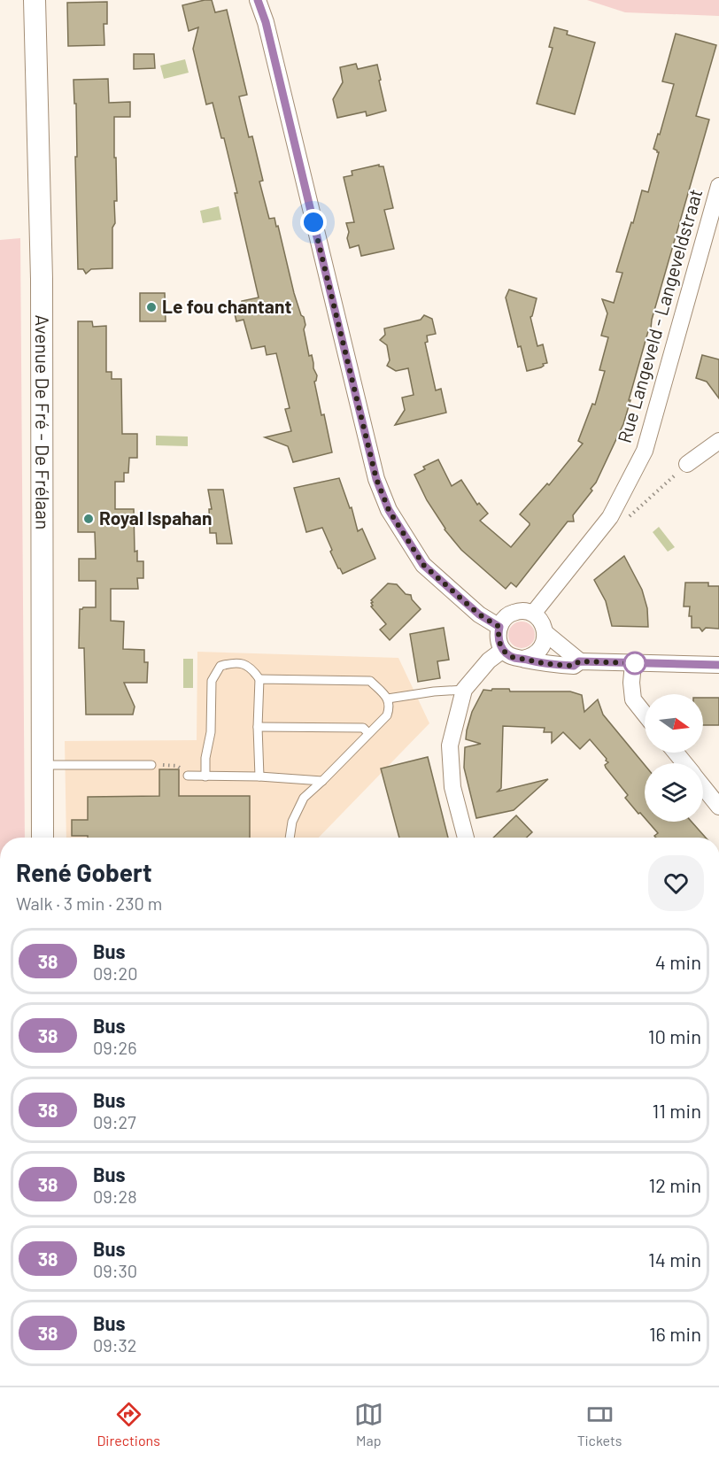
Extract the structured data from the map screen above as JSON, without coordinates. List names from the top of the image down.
{
  "streets": {
    "main road": ["Avenue De Fré - De Frélaan"],
    "street": ["Rue Langeveld - Langeveldstraat"]
  },
  "places": ["Le fou chantant", "Royal Ispahan"],
  "lines": ["bus line 38"],
  "north": "right",
  "page": {
    "heading": ["René Gobert", "Walk · 3 min · 230 m"],
    "list": [
      {
        "mark": "38",
        "name": "Bus",
        "note": "09:20",
        "value": "4 min"
      },
      {
        "mark": "38",
        "name": "Bus",
        "note": "09:26",
        "value": "10 min"
      },
      {
        "mark": "38",
        "name": "Bus",
        "note": "09:27",
        "value": "11 min"
      },
      {
        "mark": "38",
        "name": "Bus",
        "note": "09:28",
        "value": "12 min"
      },
      {
        "mark": "38",
        "name": "Bus",
        "note": "09:30",
        "value": "14 min"
      },
      {
        "mark": "38",
        "name": "Bus",
        "note": "09:32",
        "value": "16 min"
      }
    ],
    "tabs": ["Directions", "Map", "Tickets"]
  }
}
